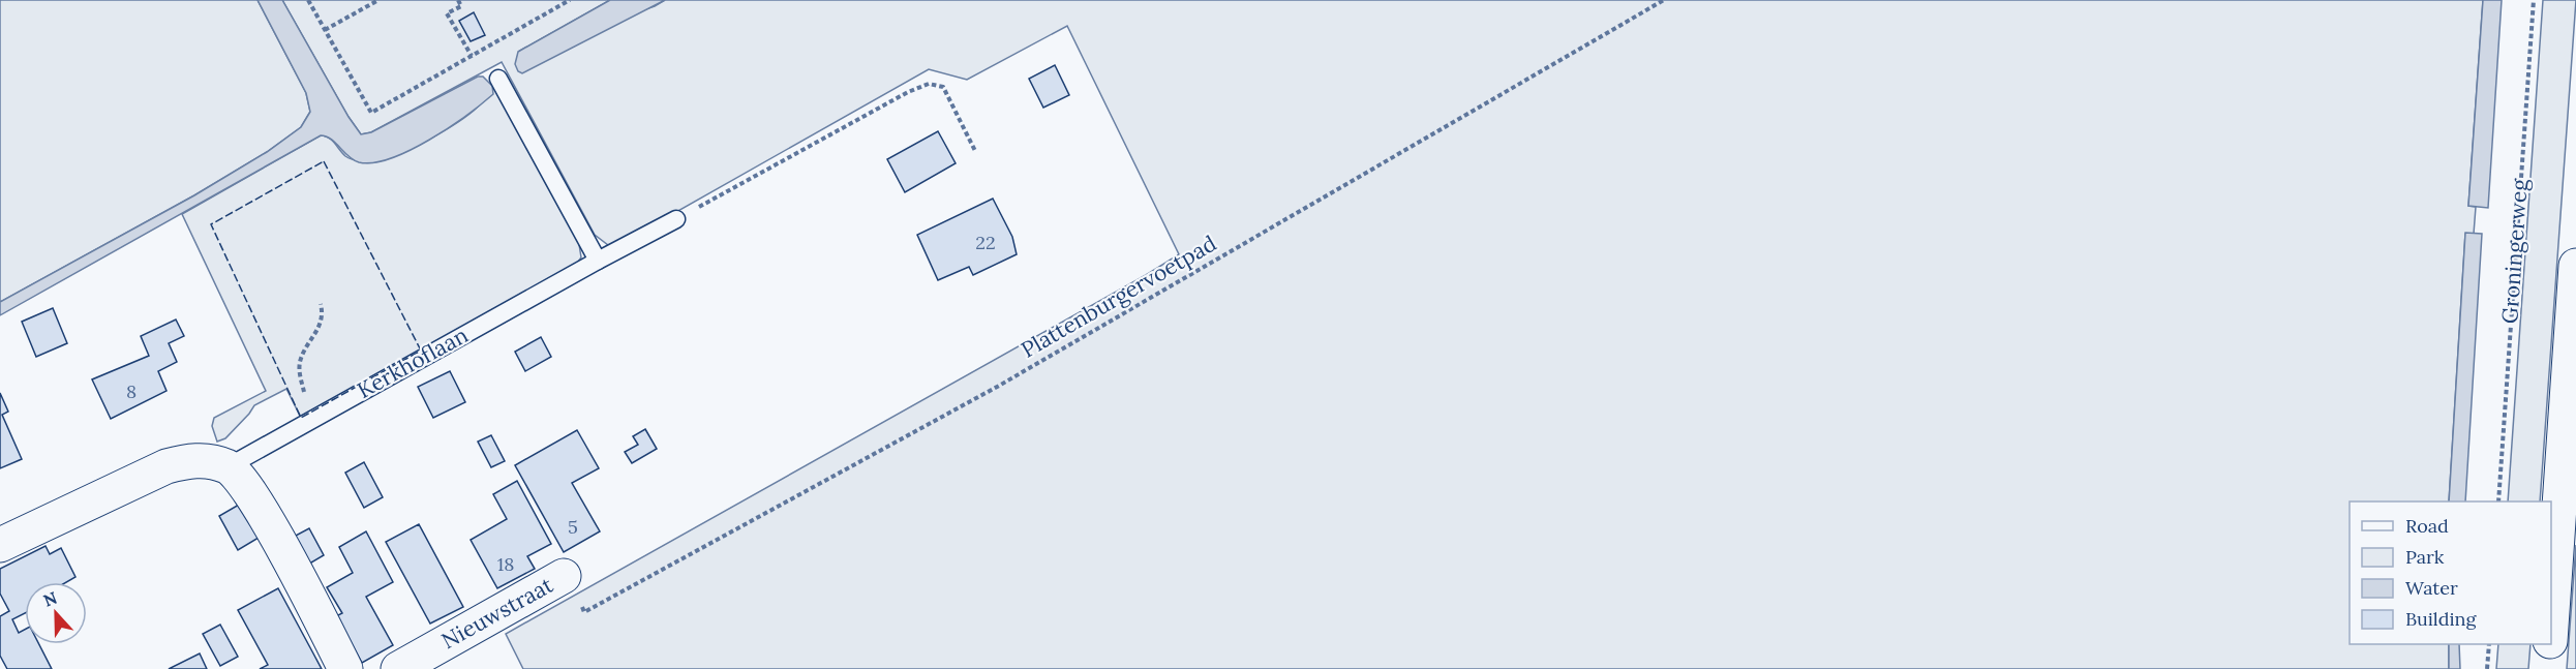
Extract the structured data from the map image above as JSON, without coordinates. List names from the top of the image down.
{
  "streets": {
    "street": ["Nieuwstraat"],
    "lane": ["Kerkhoflaan"],
    "path": ["Groningerweg", "Plattenburgervoetpad"]
  },
  "house_numbers": [
    "22",
    "8",
    "5",
    "18"
  ],
  "legend": [
    "Road",
    "Park",
    "Water",
    "Building"
  ],
  "north": "top"
}
